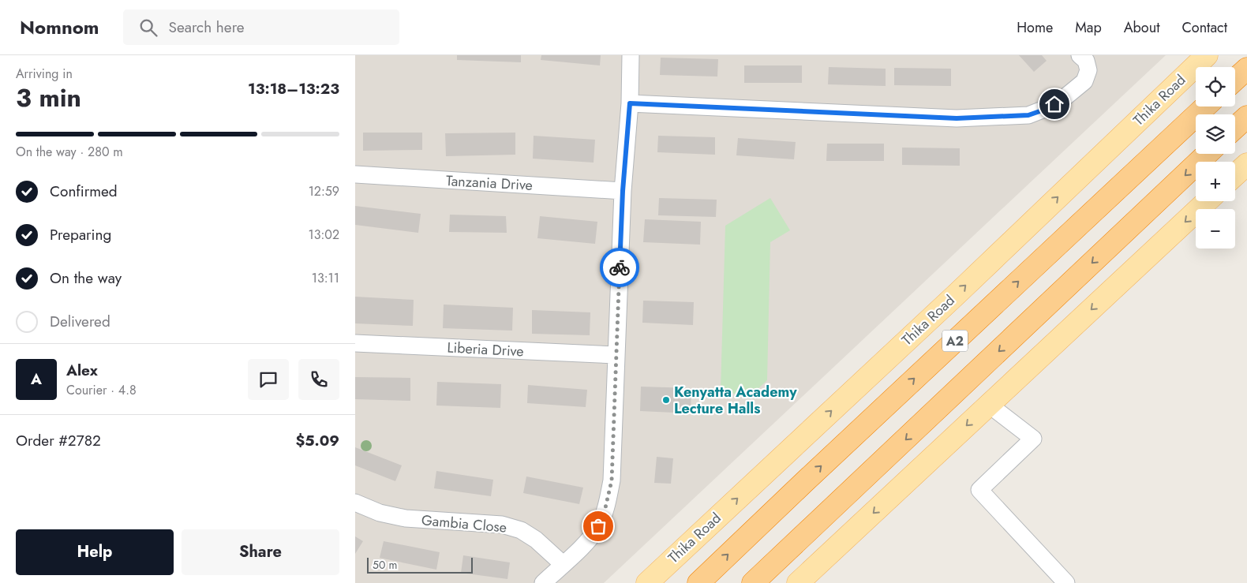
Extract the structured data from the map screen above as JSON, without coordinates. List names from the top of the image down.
{
  "streets": {
    "highway": ["A2"],
    "main road": ["Thika Road"],
    "lane": ["Tanzania Drive", "Liberia Drive", "Gambia Close"]
  },
  "places": ["Kenyatta Academy Lecture Halls"],
  "scale_bar": "50 m",
  "page": {
    "header": "Nomnom",
    "search": "Search here",
    "nav": [
      "Home",
      "Map",
      "About",
      "Contact"
    ],
    "heading": ["3 min", "Arriving in", "13:18–13:23"],
    "panel": [
      "Alex",
      "Courier · 4.8",
      "Order #2782",
      "$5.09"
    ],
    "map_buttons": ["+", "−"],
    "bar": "On the way · 280 m",
    "list": [
      ["Confirmed", "12:59"],
      ["Preparing", "13:02"],
      ["On the way", "13:11"],
      "Delivered"
    ],
    "round": "A",
    "buttons": ["Help", "Share"],
    "scale": "50 m"
  }
}
